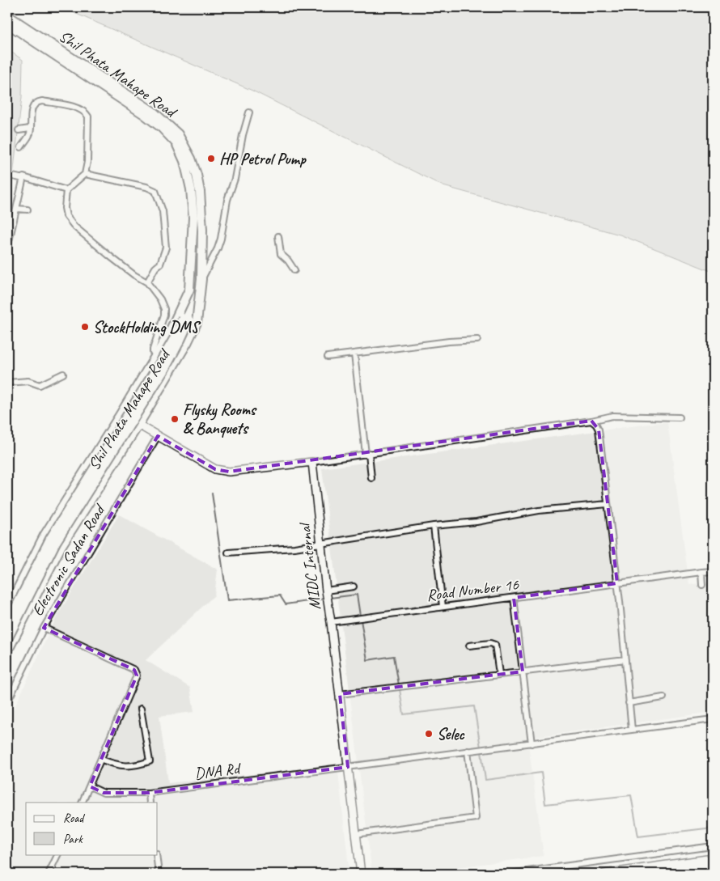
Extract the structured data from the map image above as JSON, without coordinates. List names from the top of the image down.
{
  "streets": {
    "main road": ["Shil Phata Mahape Road"],
    "street": [
      "Electronic Sadan Road",
      "MIDC Internal",
      "Road Number 16",
      "DNA Rd"
    ]
  },
  "crossings": [
    ["MIDC Internal", "Road Number 16"],
    ["MIDC Internal", "DNA Rd"]
  ],
  "places": [
    "HP Petrol Pump",
    "StockHolding DMS",
    "Flysky Rooms & Banquets",
    "Selec"
  ],
  "legend": ["Road", "Park"]
}
